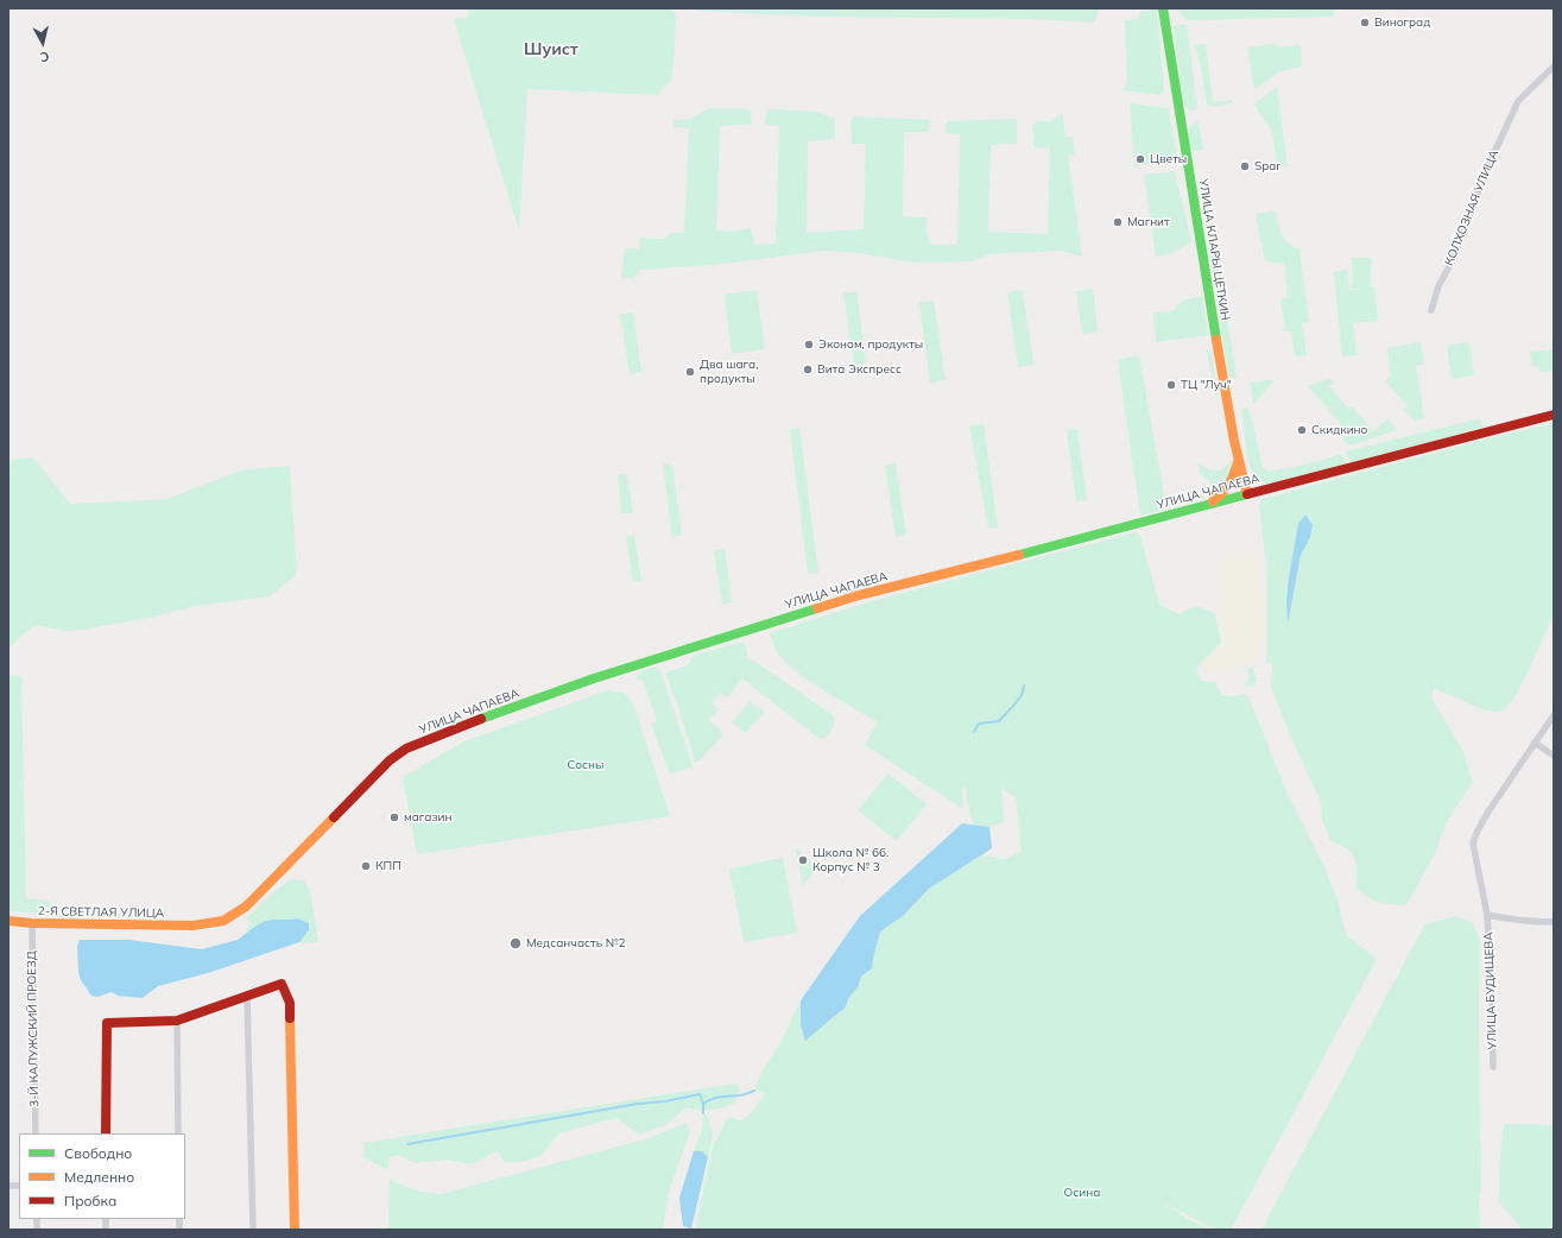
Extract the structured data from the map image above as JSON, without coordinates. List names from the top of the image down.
{
  "streets": {
    "street": [
      "КОЛХОЗНАЯ УЛИЦА",
      "УЛИЦА КЛАРЫ ЦЕТКИН",
      "УЛИЦА ЧАПАЕВА",
      "2-Я СВЕТЛАЯ УЛИЦА",
      "УЛИЦА БУДИЩЕВА",
      "3-Й КАЛУЖСКИЙ ПРОЕЗД"
    ]
  },
  "crossings": [
    ["УЛИЦА КЛАРЫ ЦЕТКИН", "УЛИЦА ЧАПАЕВА"],
    ["УЛИЦА ЧАПАЕВА", "2-Я СВЕТЛАЯ УЛИЦА"],
    ["2-Я СВЕТЛАЯ УЛИЦА", "3-Й КАЛУЖСКИЙ ПРОЕЗД"]
  ],
  "districts": ["Шуист"],
  "parks": ["Сосны", "Осина"],
  "places": [
    "Виноград",
    "Цветы",
    "Spar",
    "Магнит",
    "Эконом, продукты",
    "Вита Экспресс",
    "Два шага, продукты",
    "ТЦ \"Луч\"",
    "Скидкино",
    "магазин",
    "Школа № 66. Корпус № 3",
    "КПП",
    "Медсанчасть №2"
  ],
  "legend": ["Свободно", "Медленно", "Пробка"],
  "north": "bottom"
}
